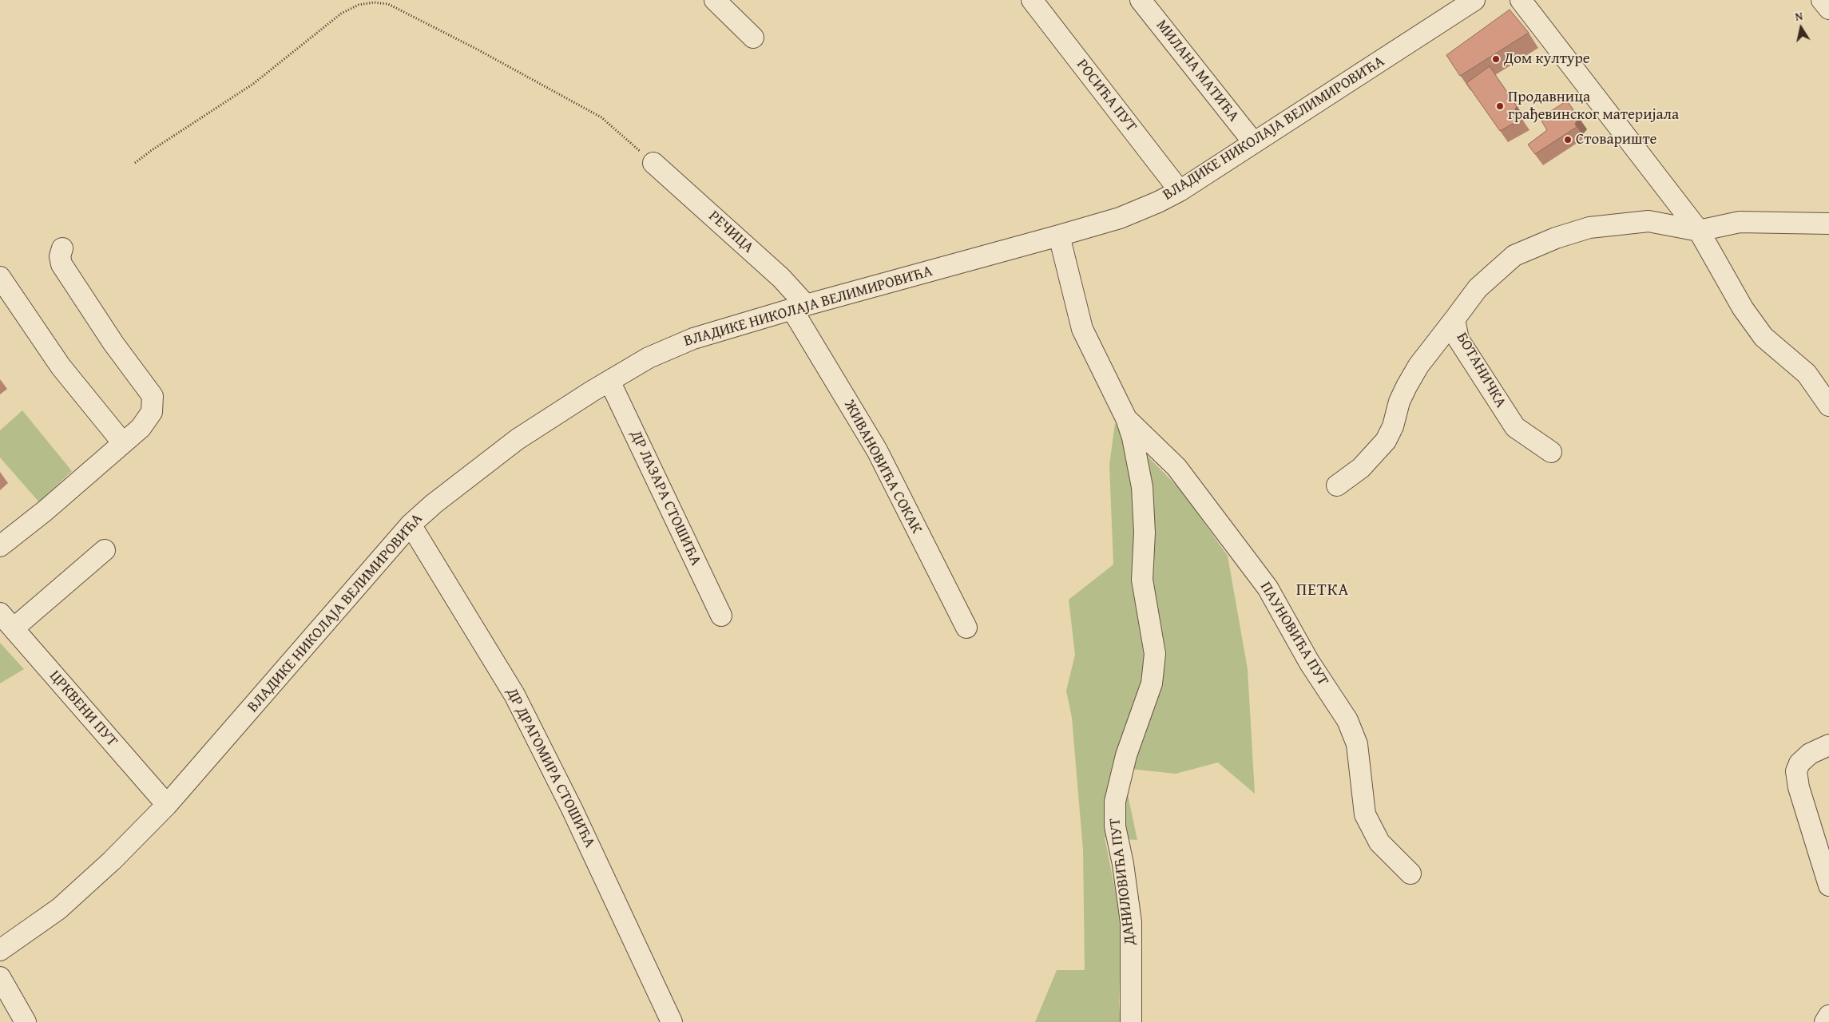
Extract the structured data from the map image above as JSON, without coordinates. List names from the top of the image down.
{
  "streets": {
    "street": [
      "МИЛАНА МАТИЋА",
      "РОСИЋА ПУТ",
      "ВЛАДИКЕ НИКОЛАЈА ВЕЛИМИРОВИЋА",
      "РЕЧИЦА",
      "БОТАНИЧКА",
      "ЖИВАНОВИЋА СОКАК",
      "ДР ЛАЗАРА СТОШИЋА",
      "ПАУНОВИЋА ПУТ",
      "ЦРКВЕНИ ПУТ",
      "ДР ДРАГОМИРА СТОШИЋА",
      "ДАНИЛОВИЋА ПУТ"
    ]
  },
  "crossings": [
    ["МИЛАНА МАТИЋА", "ВЛАДИКЕ НИКОЛАЈА ВЕЛИМИРОВИЋА"],
    ["РОСИЋА ПУТ", "ВЛАДИКЕ НИКОЛАЈА ВЕЛИМИРОВИЋА"],
    ["ВЛАДИКЕ НИКОЛАЈА ВЕЛИМИРОВИЋА", "РЕЧИЦА"],
    ["ВЛАДИКЕ НИКОЛАЈА ВЕЛИМИРОВИЋА", "ЖИВАНОВИЋА СОКАК"],
    ["ВЛАДИКЕ НИКОЛАЈА ВЕЛИМИРОВИЋА", "ДР ЛАЗАРА СТОШИЋА"],
    ["ВЛАДИКЕ НИКОЛАЈА ВЕЛИМИРОВИЋА", "ЦРКВЕНИ ПУТ"],
    ["ВЛАДИКЕ НИКОЛАЈА ВЕЛИМИРОВИЋА", "ДР ДРАГОМИРА СТОШИЋА"],
    ["ВЛАДИКЕ НИКОЛАЈА ВЕЛИМИРОВИЋА", "ДАНИЛОВИЋА ПУТ"],
    ["РЕЧИЦА", "ЖИВАНОВИЋА СОКАК"],
    ["ПАУНОВИЋА ПУТ", "ДАНИЛОВИЋА ПУТ"]
  ],
  "districts": ["ПЕТКА"],
  "places": ["Дом културе", "Продавница грађевинског материјала", "Стовариште"],
  "north": "top"
}
